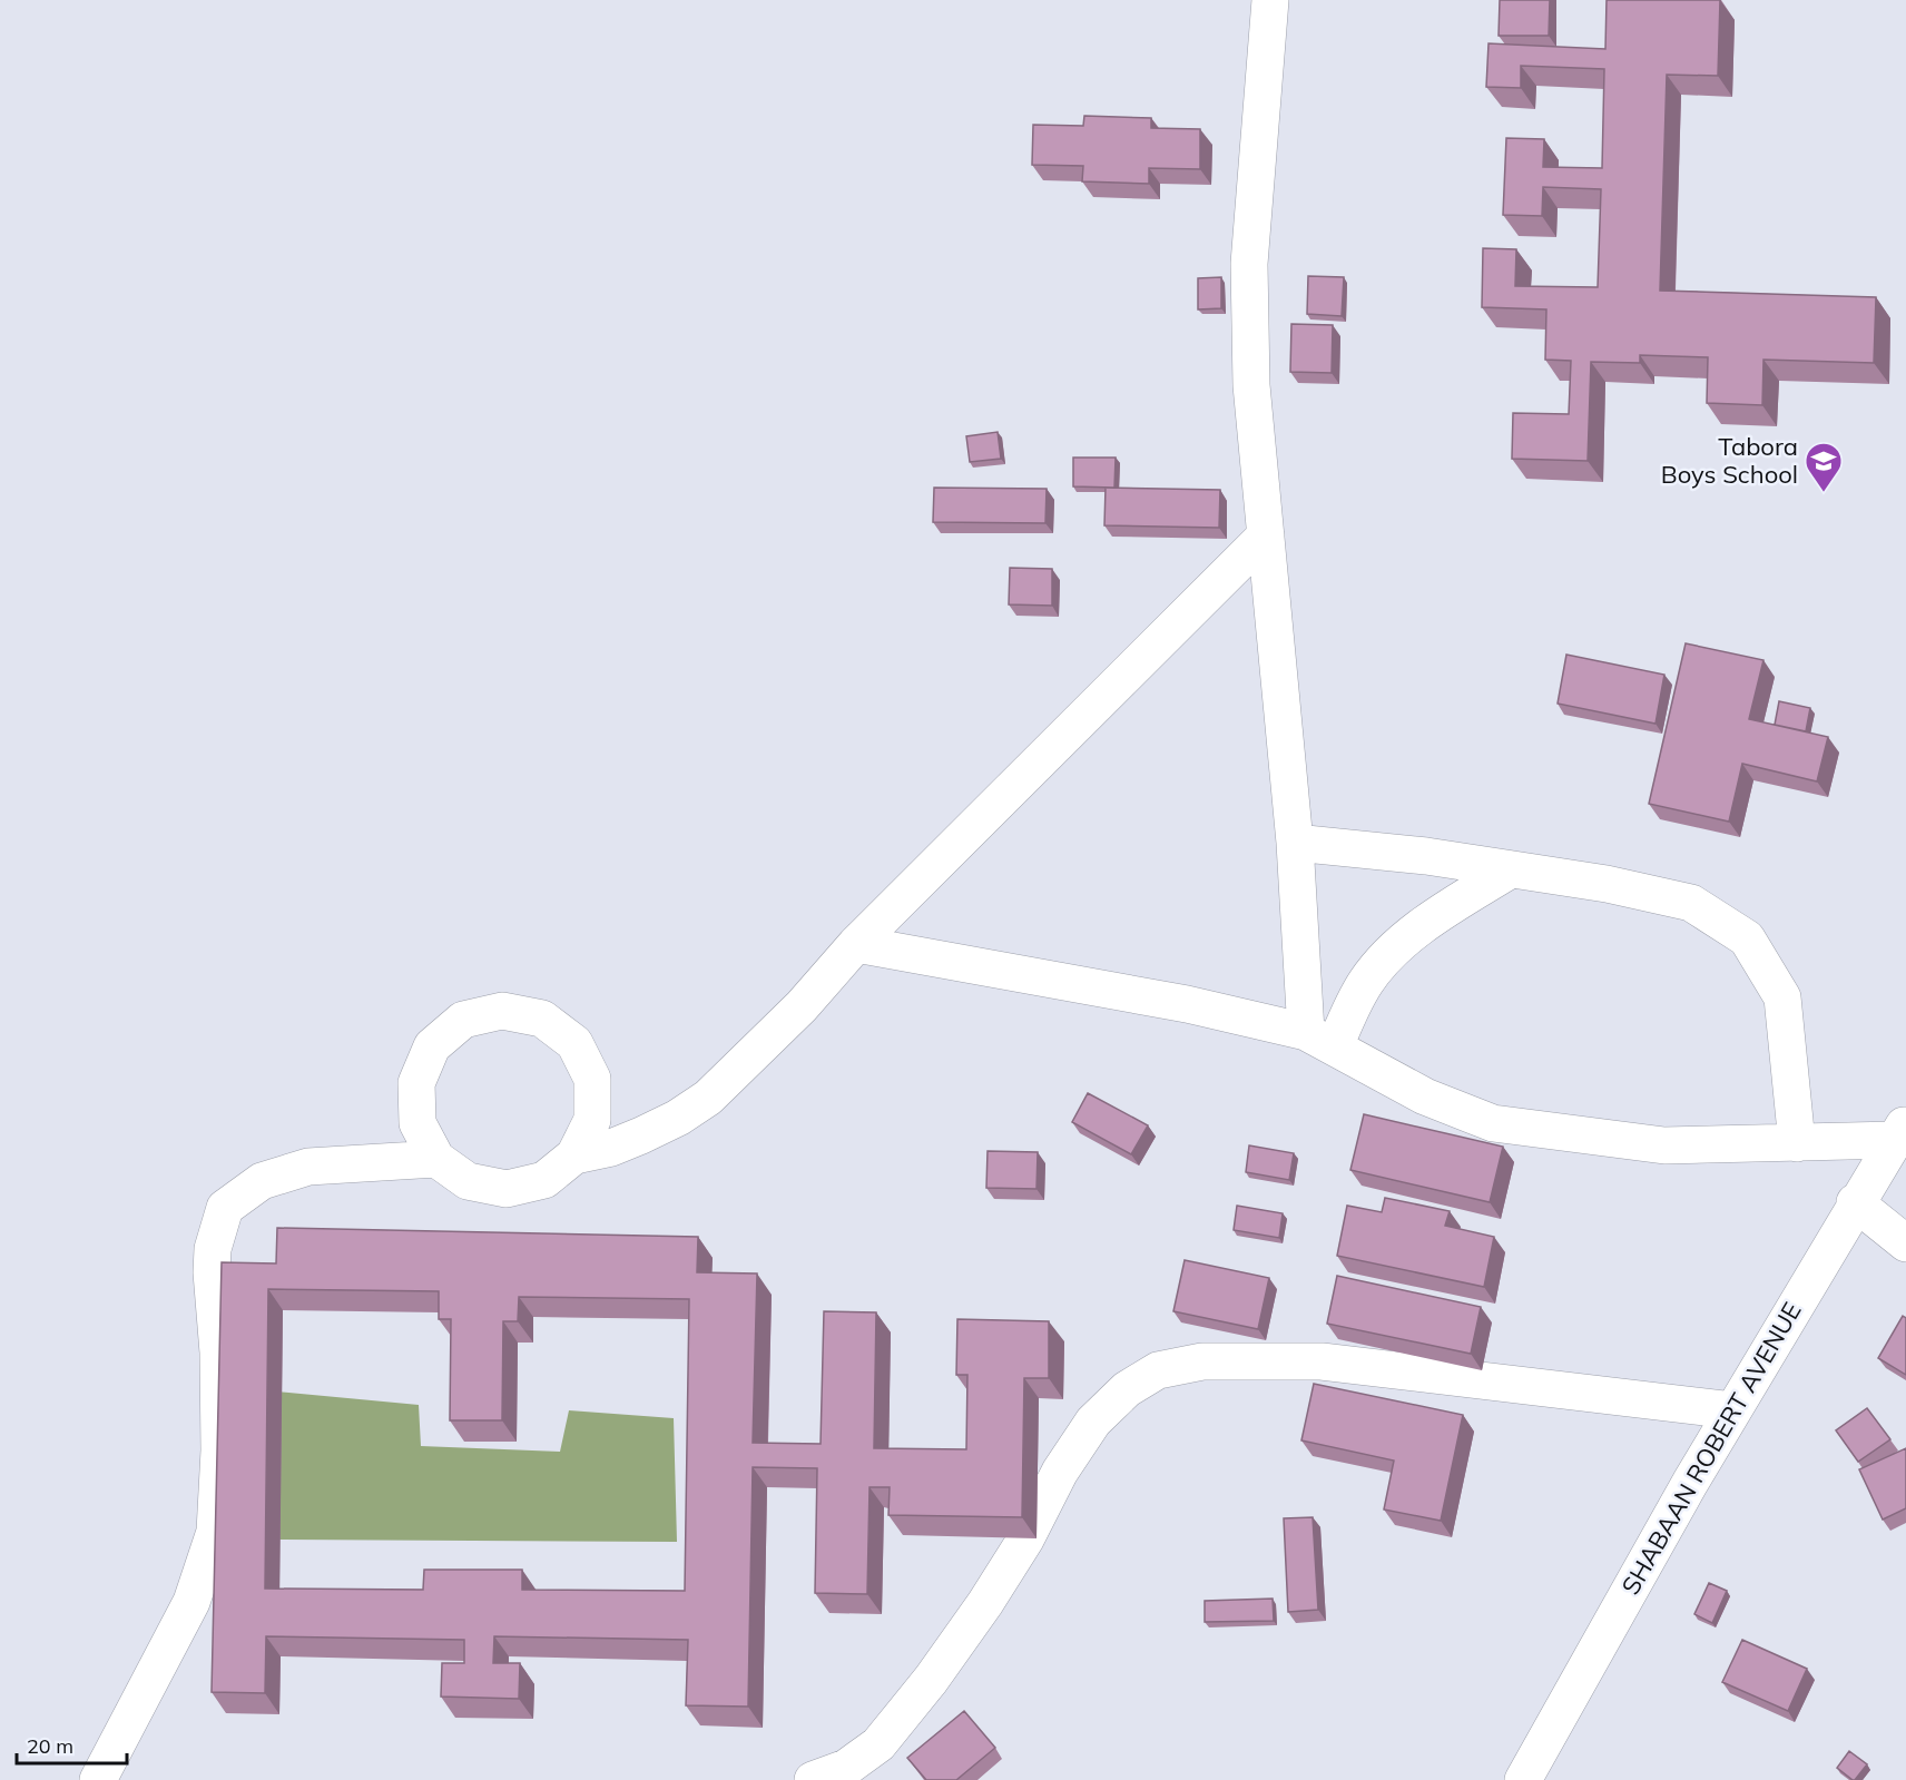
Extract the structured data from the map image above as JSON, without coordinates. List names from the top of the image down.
{
  "streets": {
    "street": ["SHABAAN ROBERT AVENUE"]
  },
  "places": {
    "school or university": ["Tabora Boys School"]
  },
  "scale_bar": "20 m"
}
